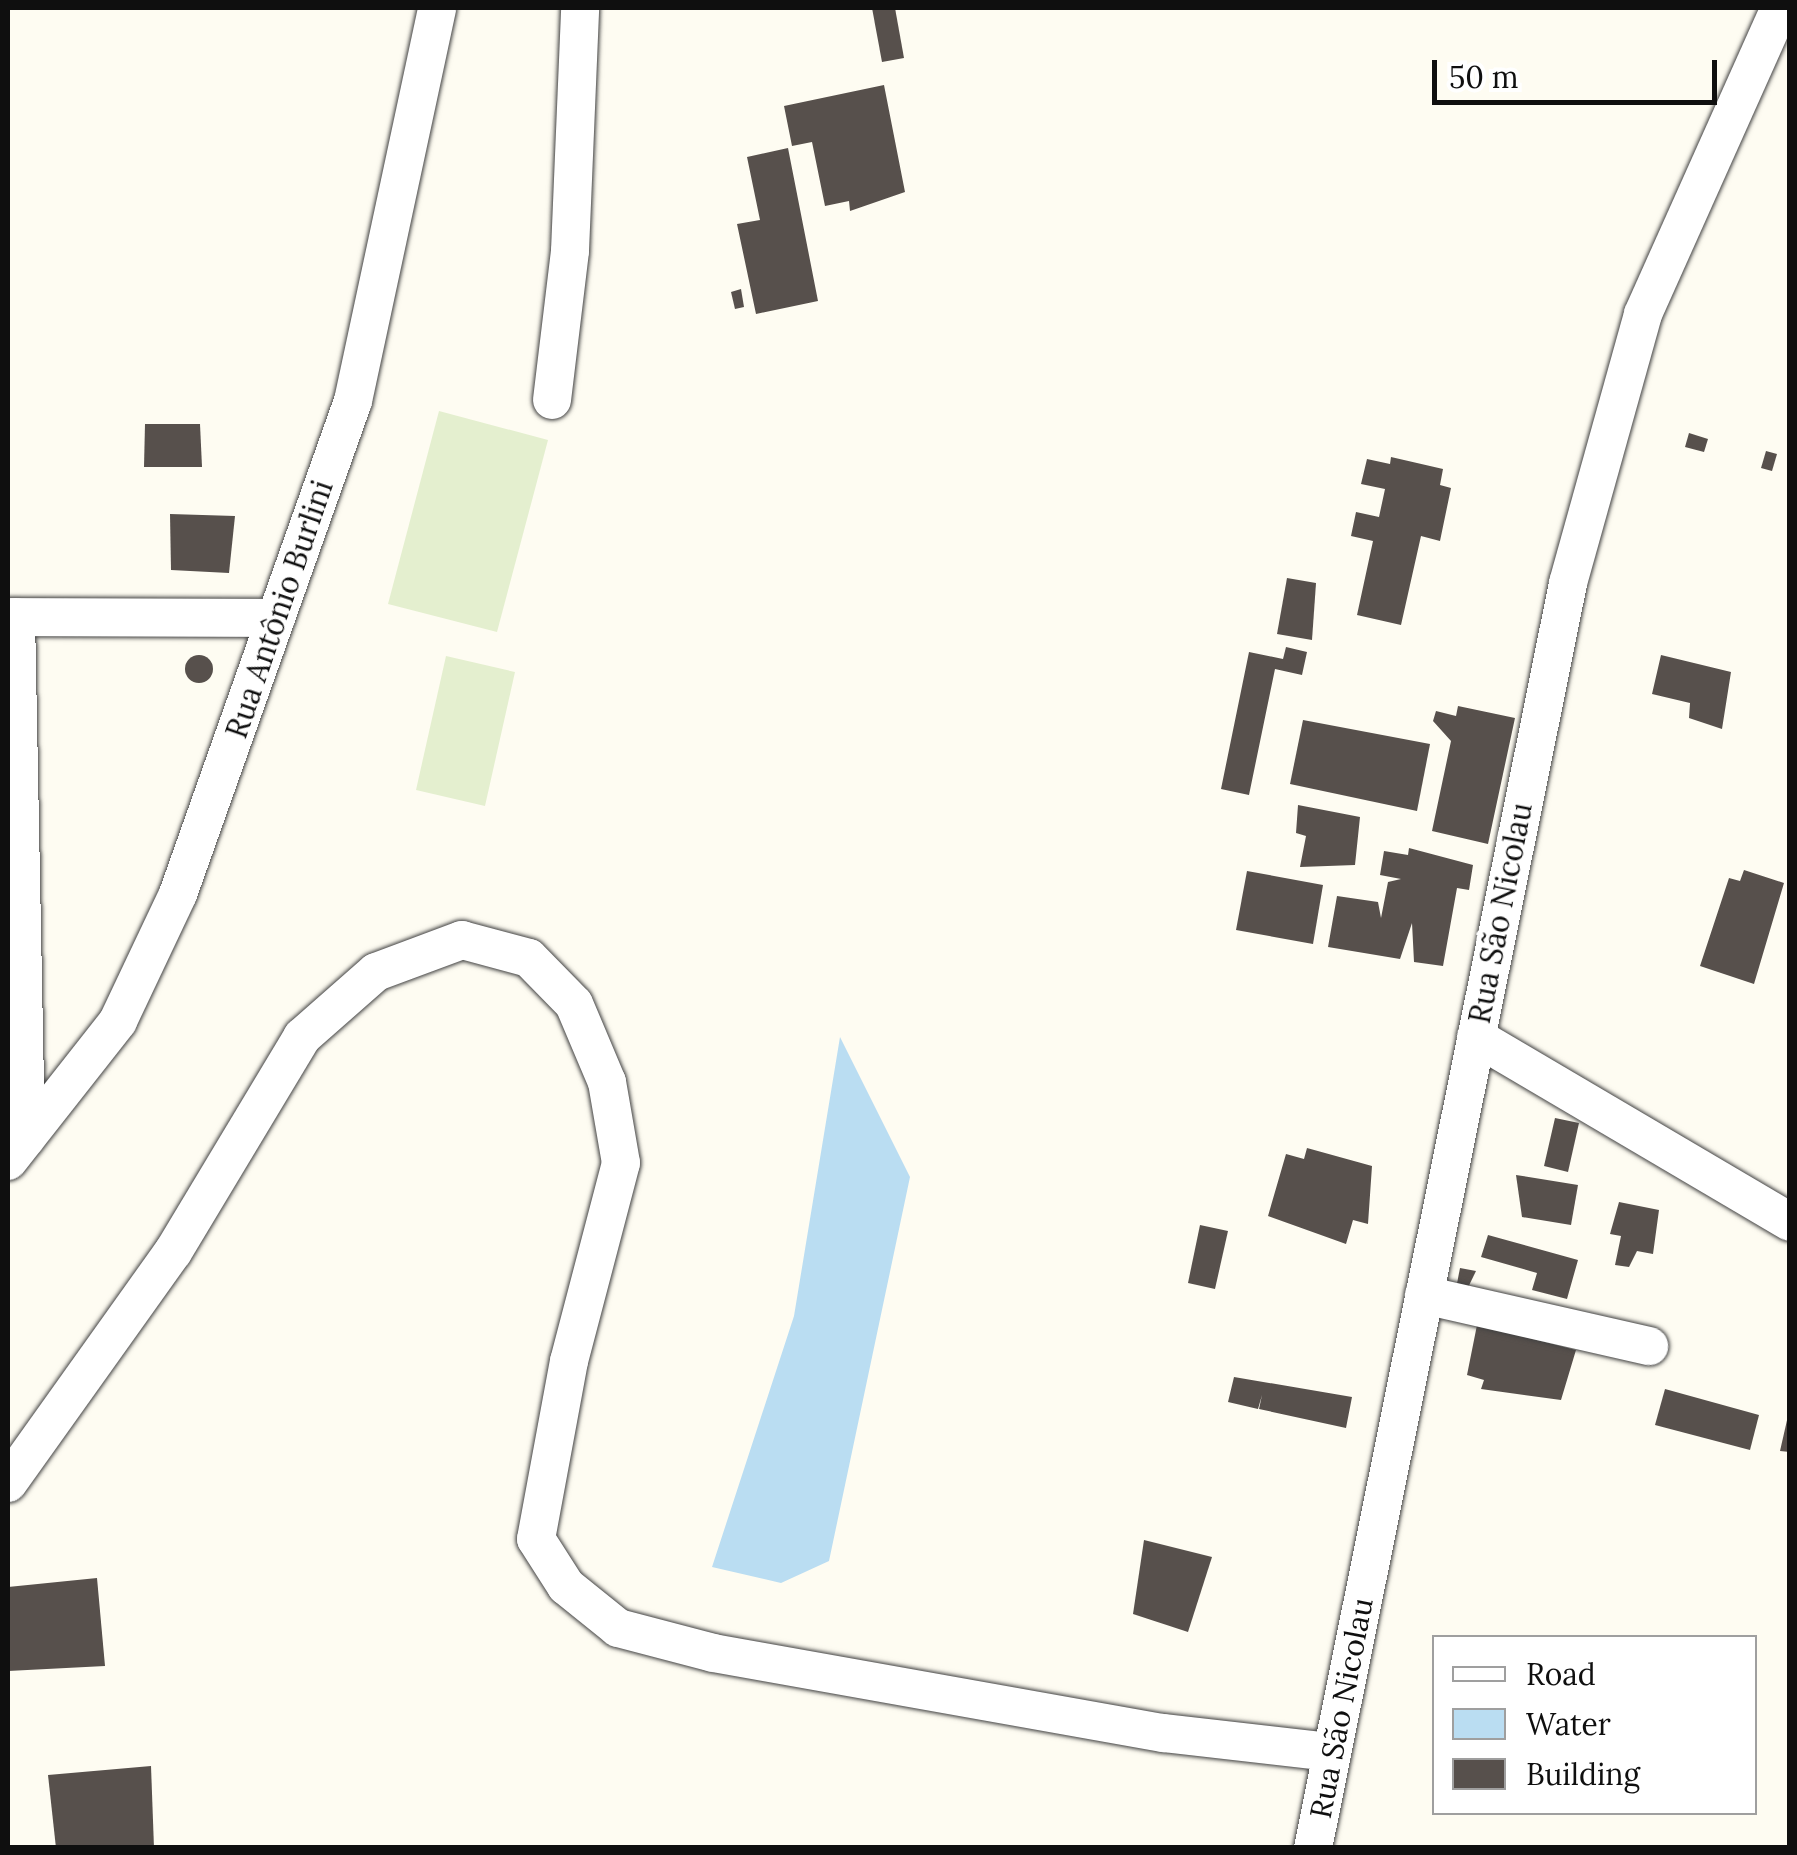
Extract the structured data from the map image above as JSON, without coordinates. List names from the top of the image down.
{
  "streets": {
    "street": ["Rua Antônio Burlini", "Rua São Nicolau"]
  },
  "legend": ["Road", "Water", "Building"],
  "scale_bar": "50 m"
}
